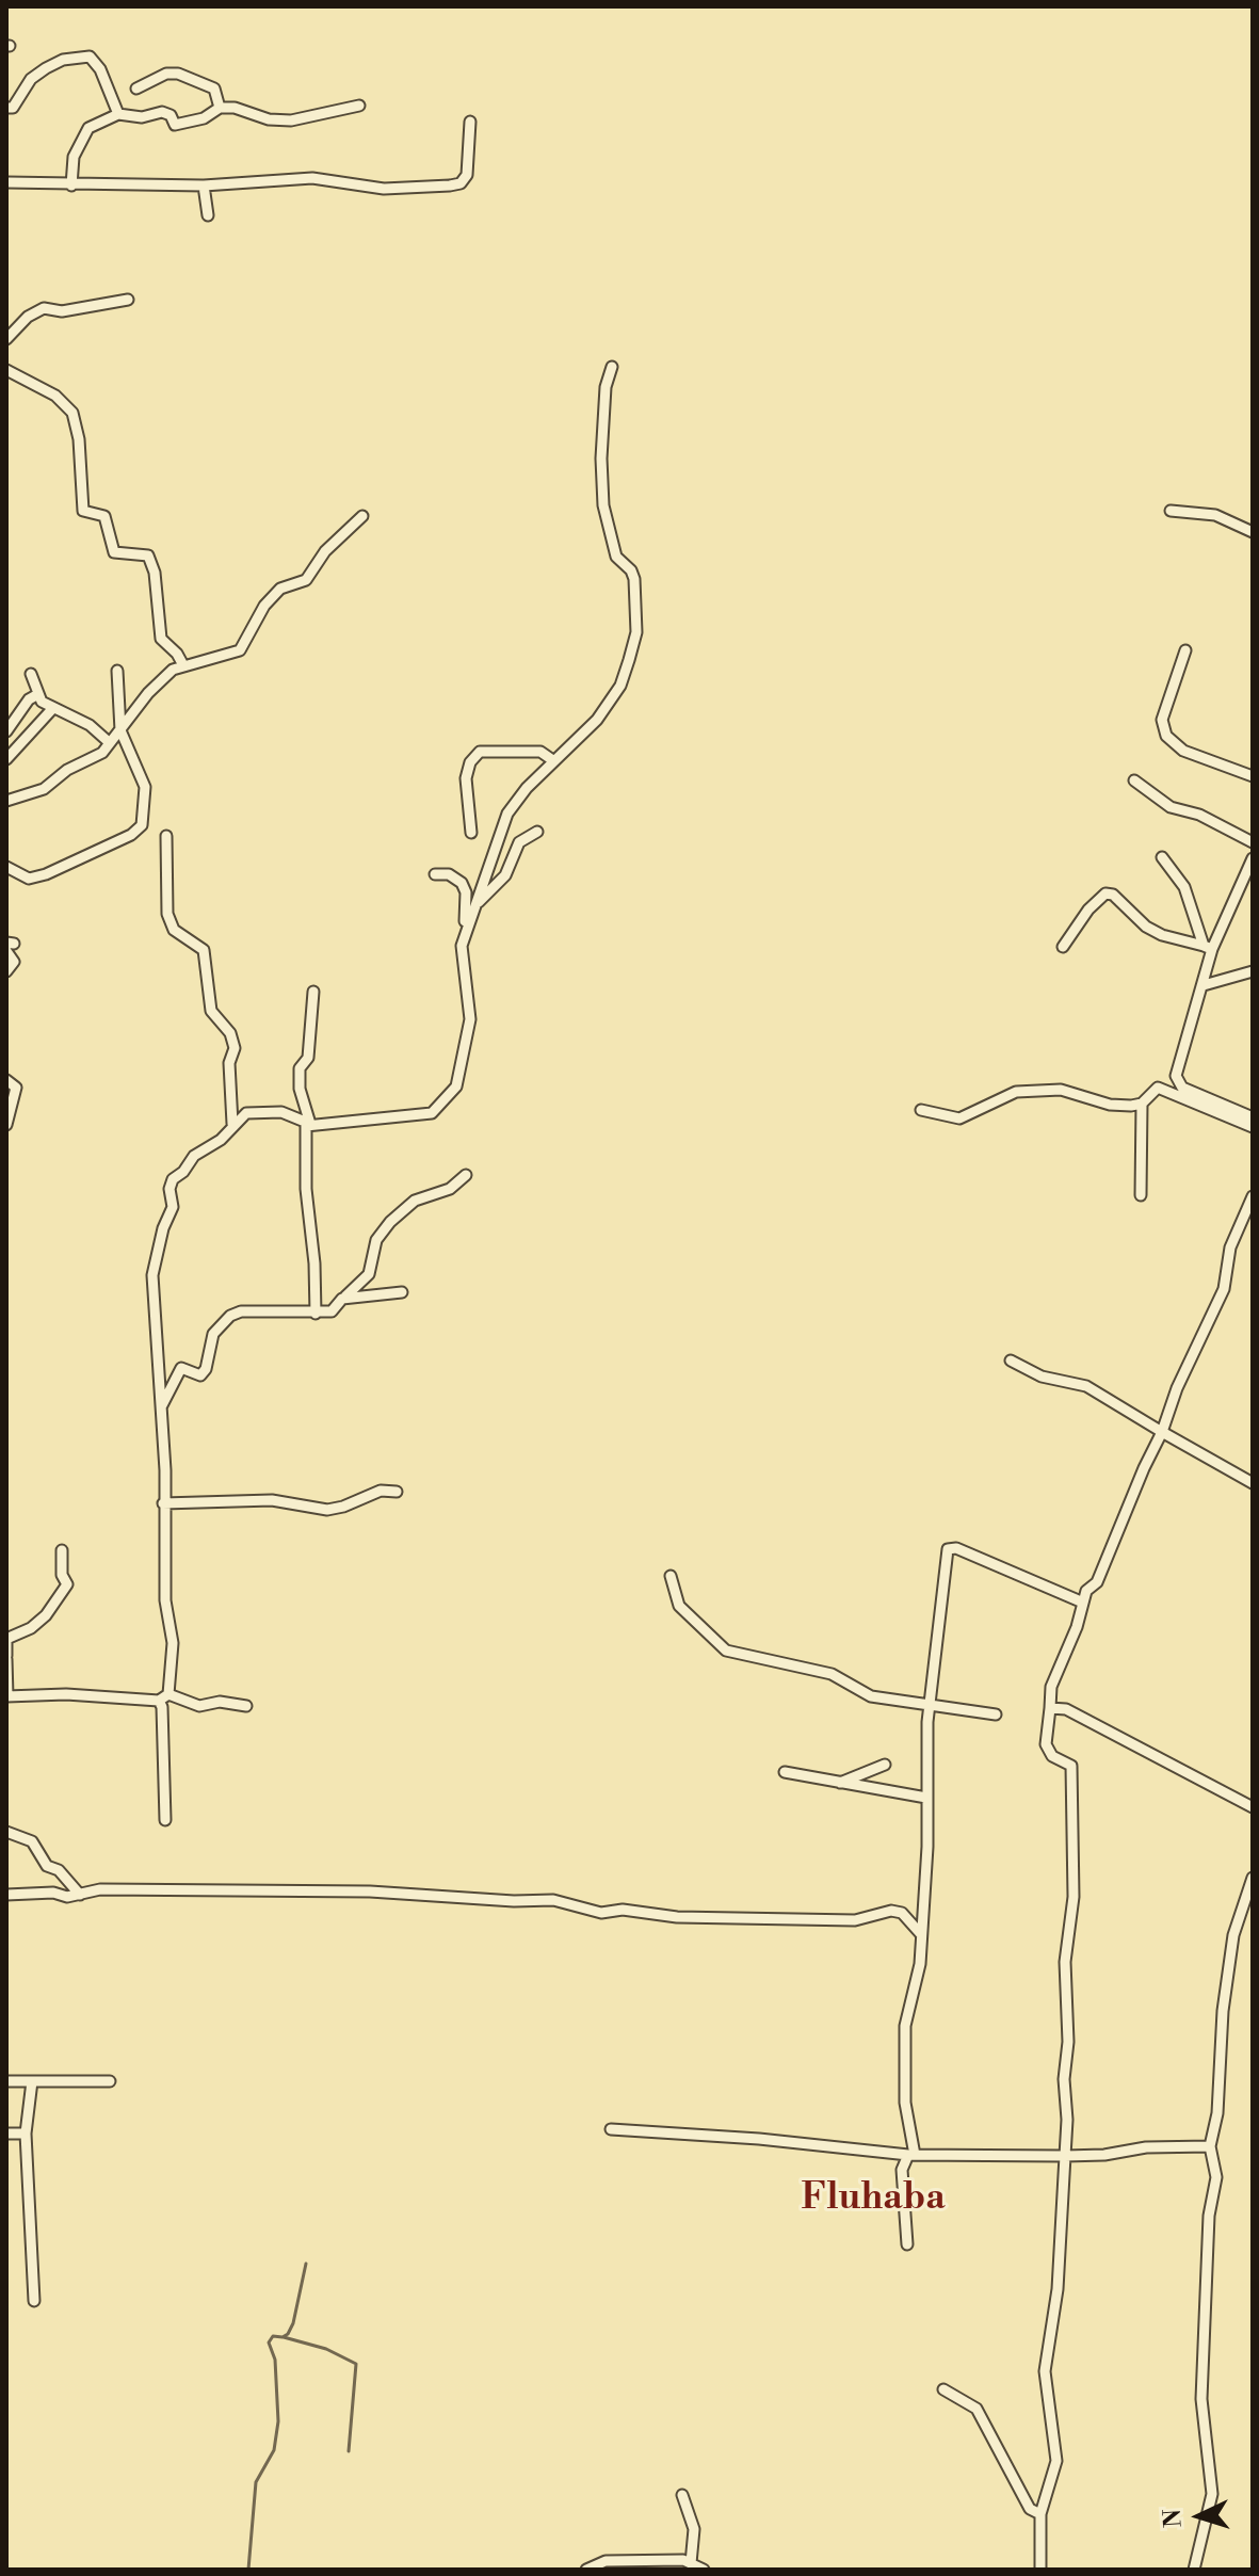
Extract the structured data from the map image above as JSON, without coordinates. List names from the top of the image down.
{
  "districts": ["Fluhaba"],
  "north": "left"
}
